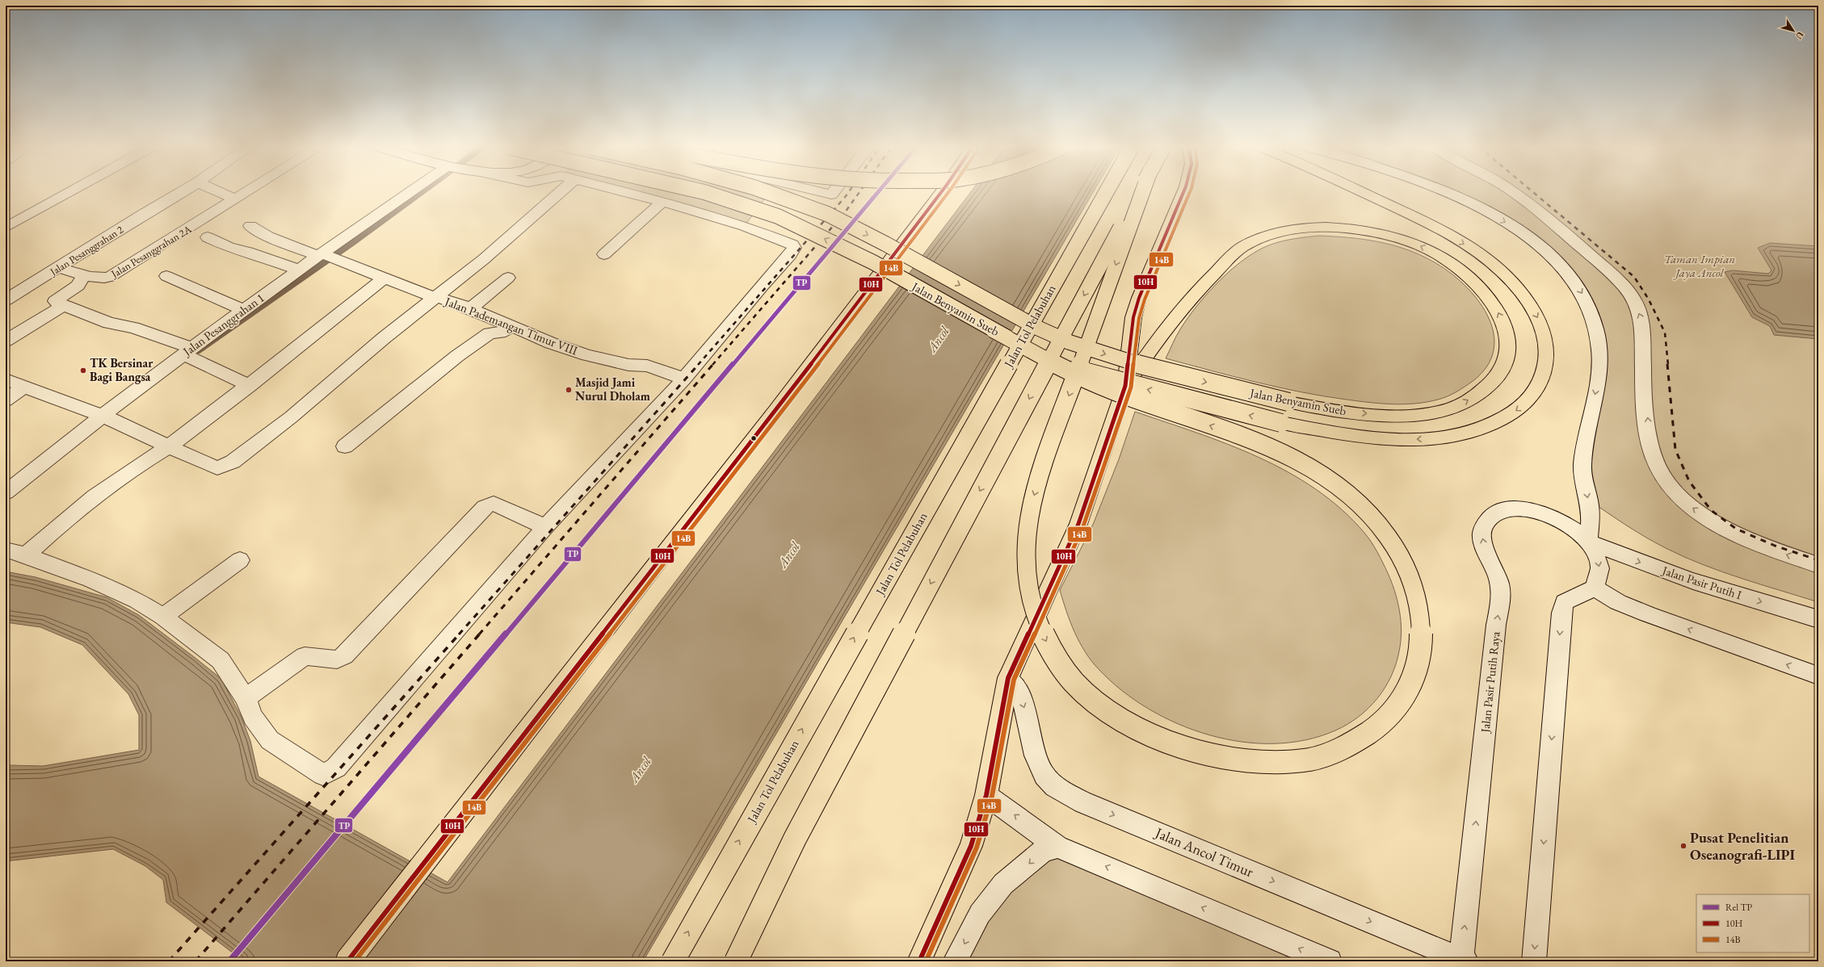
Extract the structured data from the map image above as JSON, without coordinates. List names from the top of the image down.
{
  "streets": {
    "main road": ["Jalan Benyamin Sueb", "Jalan Tol Pelabuhan"],
    "street": [
      "Jalan Pesanggrahan 2",
      "Jalan Pesanggrahan 2A",
      "Jalan Pesanggrahan 1",
      "Jalan Pademangan Timur VIII",
      "Jalan Pasir Putih I",
      "Jalan Pasir Putih Raya",
      "Jalan Ancol Timur"
    ]
  },
  "crossings": [
    ["Jalan Pesanggrahan 2", "Jalan Pesanggrahan 2A"],
    ["Jalan Pesanggrahan 1", "Jalan Pademangan Timur VIII"],
    ["Jalan Pasir Putih I", "Jalan Pasir Putih Raya"],
    ["Jalan Pasir Putih Raya", "Jalan Ancol Timur"]
  ],
  "water": ["Ancol"],
  "parks": ["Taman Impian Jaya Ancol"],
  "places": ["TK Bersinar Bagi Bangsa", "Masjid Jami Nurul Dholam", "Pusat Penelitian Oseanografi-LIPI"],
  "lines": ["rail line TP", "transit line 10H", "transit line 14B"],
  "legend": ["Rel TP", "10H", "14B"],
  "north": "bottom right"
}
